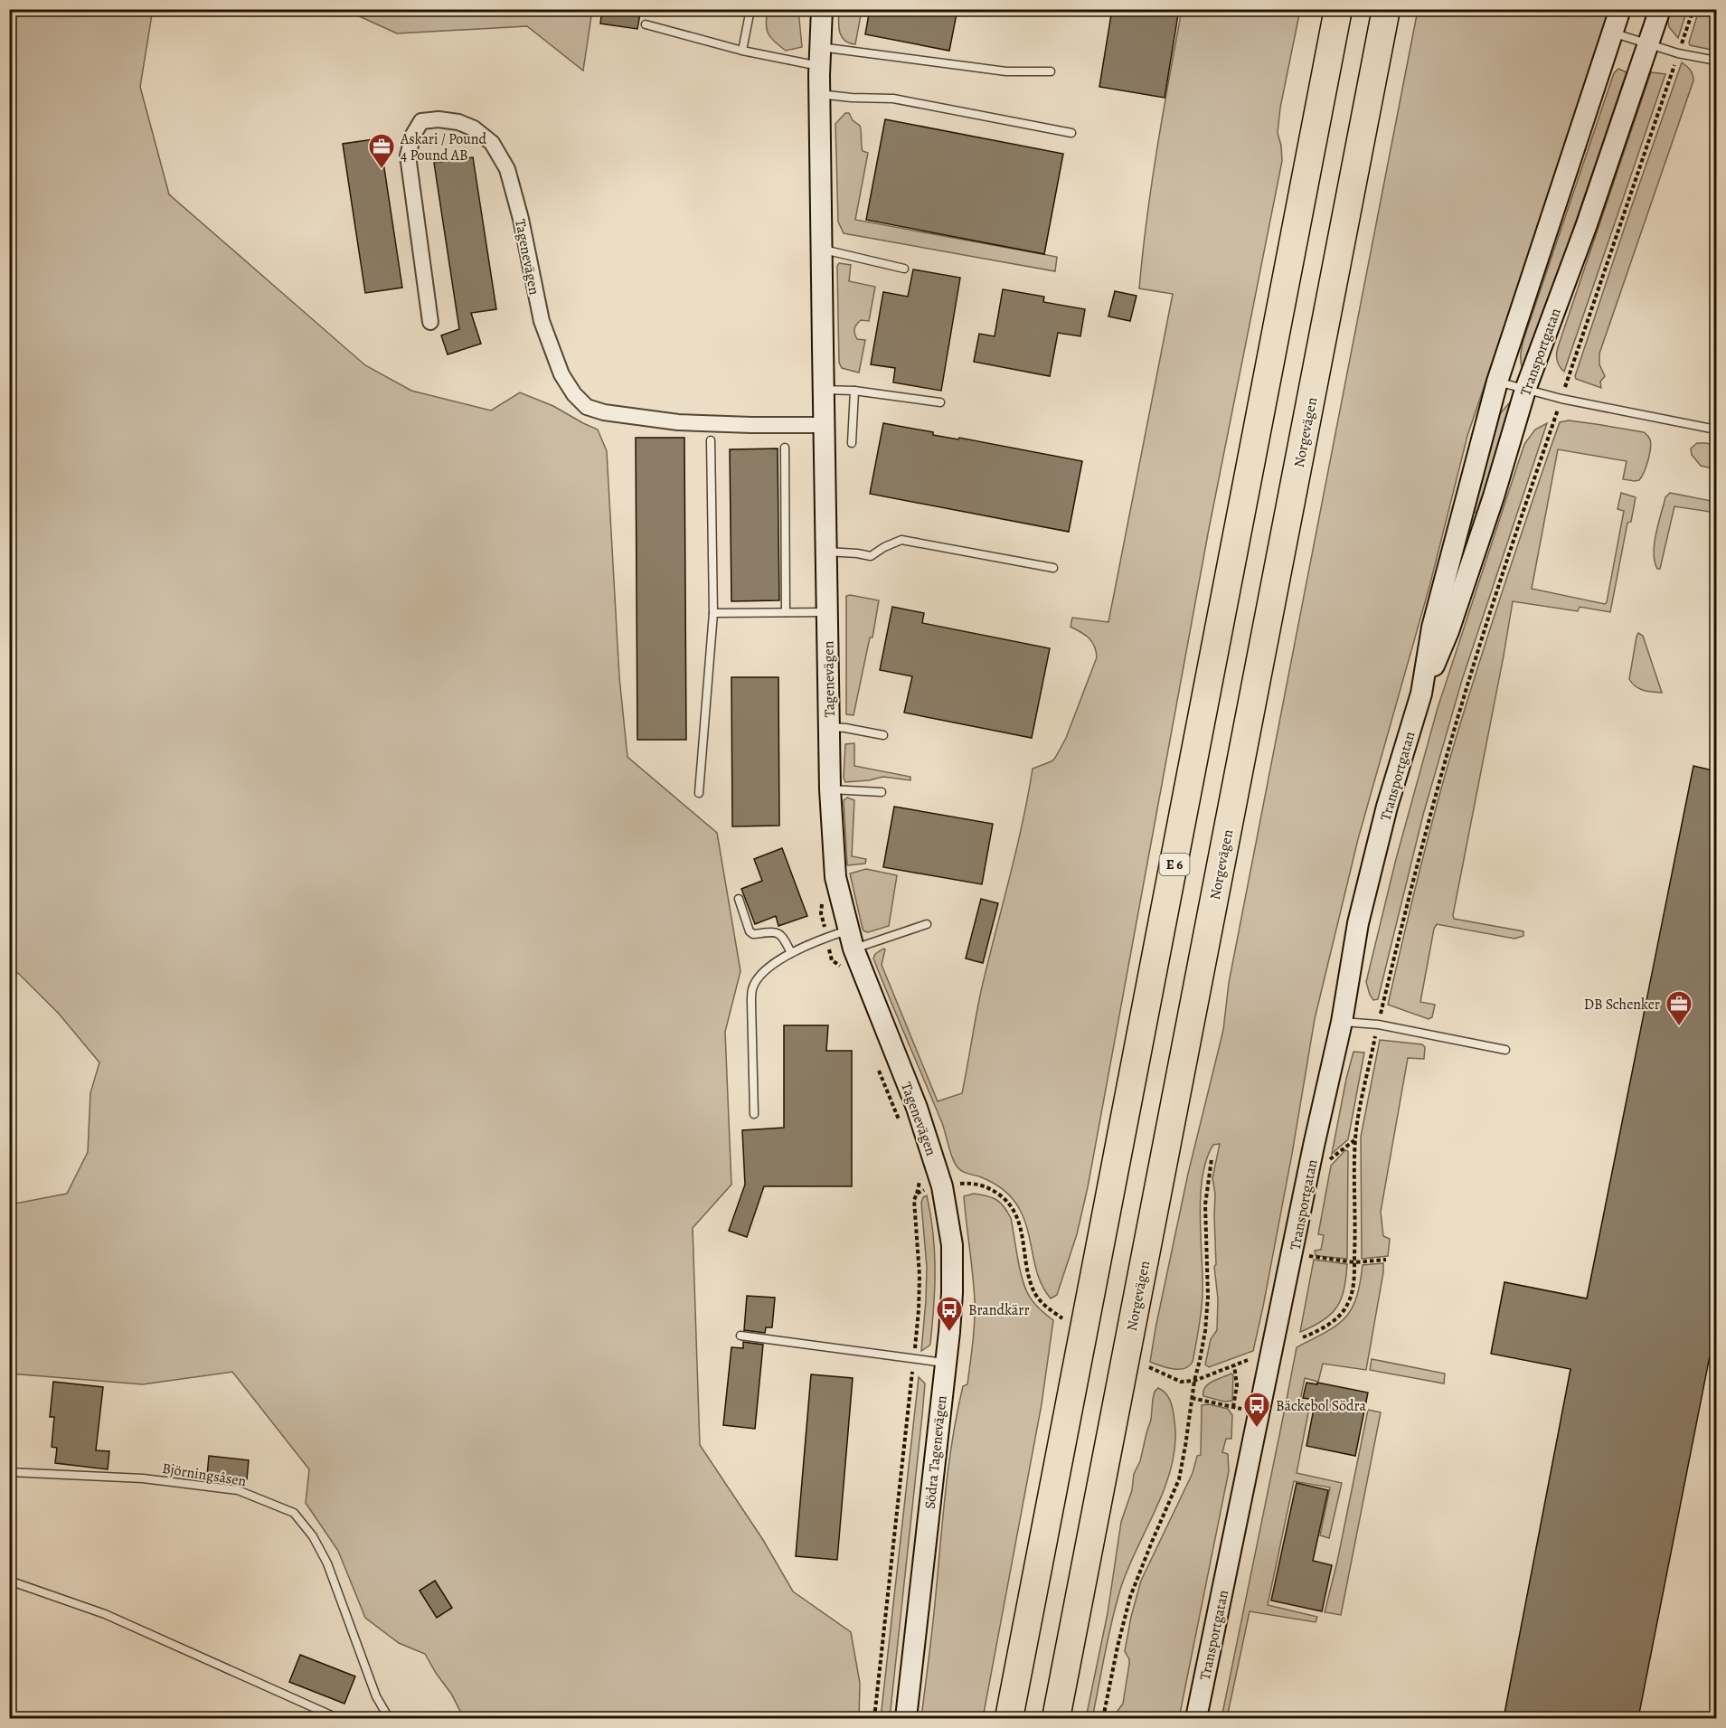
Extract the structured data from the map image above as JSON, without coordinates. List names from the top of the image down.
{
  "streets": {
    "highway": ["Norgevägen", "E 6"],
    "street": ["Tagenevägen", "Transportgatan", "Södra Tagenevägen"],
    "lane": ["Björningsåsen"]
  },
  "crossings": [
    ["Tagenevägen", "Södra Tagenevägen"]
  ],
  "places": {
    "office": ["Askari / Pound 4 Pound AB", "DB Schenker"],
    "bus stop": ["Brandkärr", "Bäckebol Södra"]
  }
}
